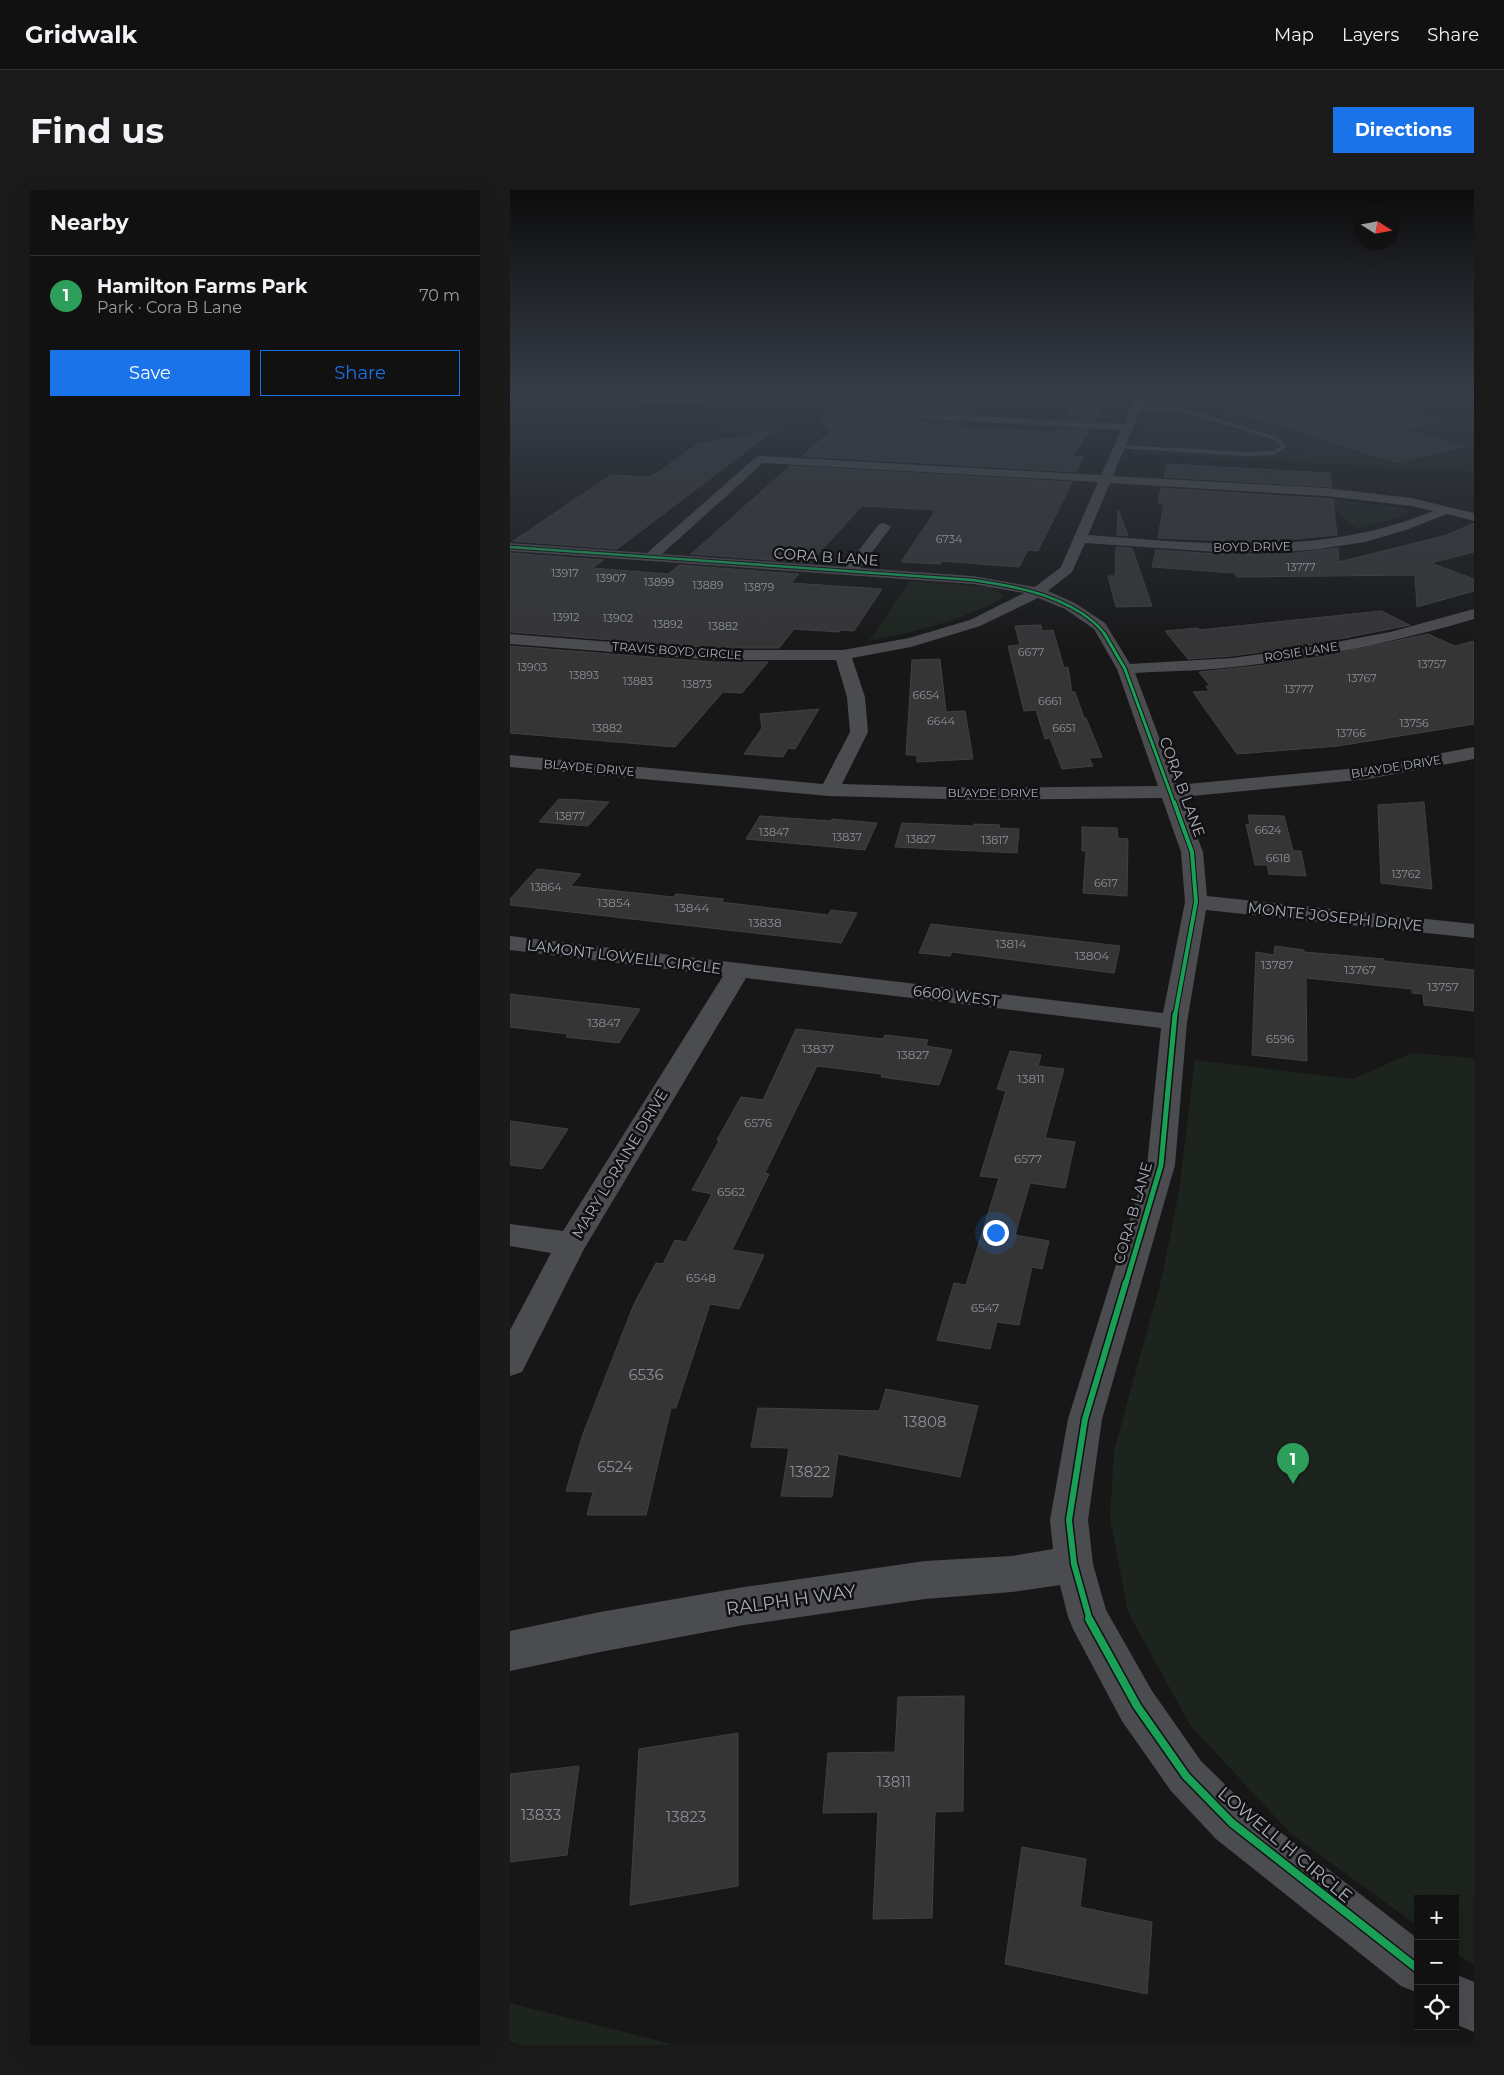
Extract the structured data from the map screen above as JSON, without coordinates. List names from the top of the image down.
{
  "streets": {
    "street": [
      "BOYD DRIVE",
      "CORA B LANE",
      "TRAVIS BOYD CIRCLE",
      "ROSIE LANE",
      "BLAYDE DRIVE",
      "MONTE JOSEPH DRIVE",
      "LAMONT LOWELL CIRCLE",
      "6600 WEST",
      "MARY LORAINE DRIVE",
      "RALPH H WAY",
      "LOWELL H CIRCLE"
    ]
  },
  "crossings": [
    ["BOYD DRIVE", "TRAVIS BOYD CIRCLE"],
    ["CORA B LANE", "TRAVIS BOYD CIRCLE"],
    ["CORA B LANE", "ROSIE LANE"],
    ["CORA B LANE", "BLAYDE DRIVE"],
    ["CORA B LANE", "MONTE JOSEPH DRIVE"],
    ["CORA B LANE", "6600 WEST"],
    ["CORA B LANE", "RALPH H WAY"],
    ["CORA B LANE", "LOWELL H CIRCLE"],
    ["LAMONT LOWELL CIRCLE", "6600 WEST"],
    ["LAMONT LOWELL CIRCLE", "MARY LORAINE DRIVE"],
    ["6600 WEST", "MARY LORAINE DRIVE"],
    ["RALPH H WAY", "LOWELL H CIRCLE"]
  ],
  "house_numbers": [
    "6734",
    "13777",
    "13917",
    "13907",
    "13899",
    "13889",
    "13879",
    "13912",
    "13902",
    "13892",
    "13882",
    "6677",
    "13757",
    "13903",
    "13893",
    "13767",
    "13883",
    "13873",
    "13777",
    "6654",
    "6661",
    "6644",
    "13756",
    "13882",
    "6651",
    "13766",
    "13877",
    "6624",
    "13847",
    "13837",
    "13827",
    "13817",
    "6618",
    "13762",
    "6617",
    "13864",
    "13854",
    "13844",
    "13838",
    "13814",
    "13804",
    "13787",
    "13767",
    "13757",
    "13847",
    "6596",
    "13837",
    "13827",
    "13811",
    "6576",
    "6577",
    "6562",
    "6548",
    "6547",
    "6536",
    "13808",
    "6524",
    "13822",
    "13811",
    "13833",
    "13823"
  ],
  "north": "right",
  "page": {
    "header": "Gridwalk",
    "nav": ["Map", "Layers", "Share"],
    "buttons": [
      "Directions",
      ["Save", "Share"]
    ],
    "title": "Find us",
    "heading": "Nearby",
    "list": [
      {
        "mark": "1",
        "name": "Hamilton Farms Park",
        "note": "Park · Cora B Lane",
        "value": "70 m"
      }
    ],
    "pins": "1",
    "map_buttons": ["+", "−"]
  }
}
